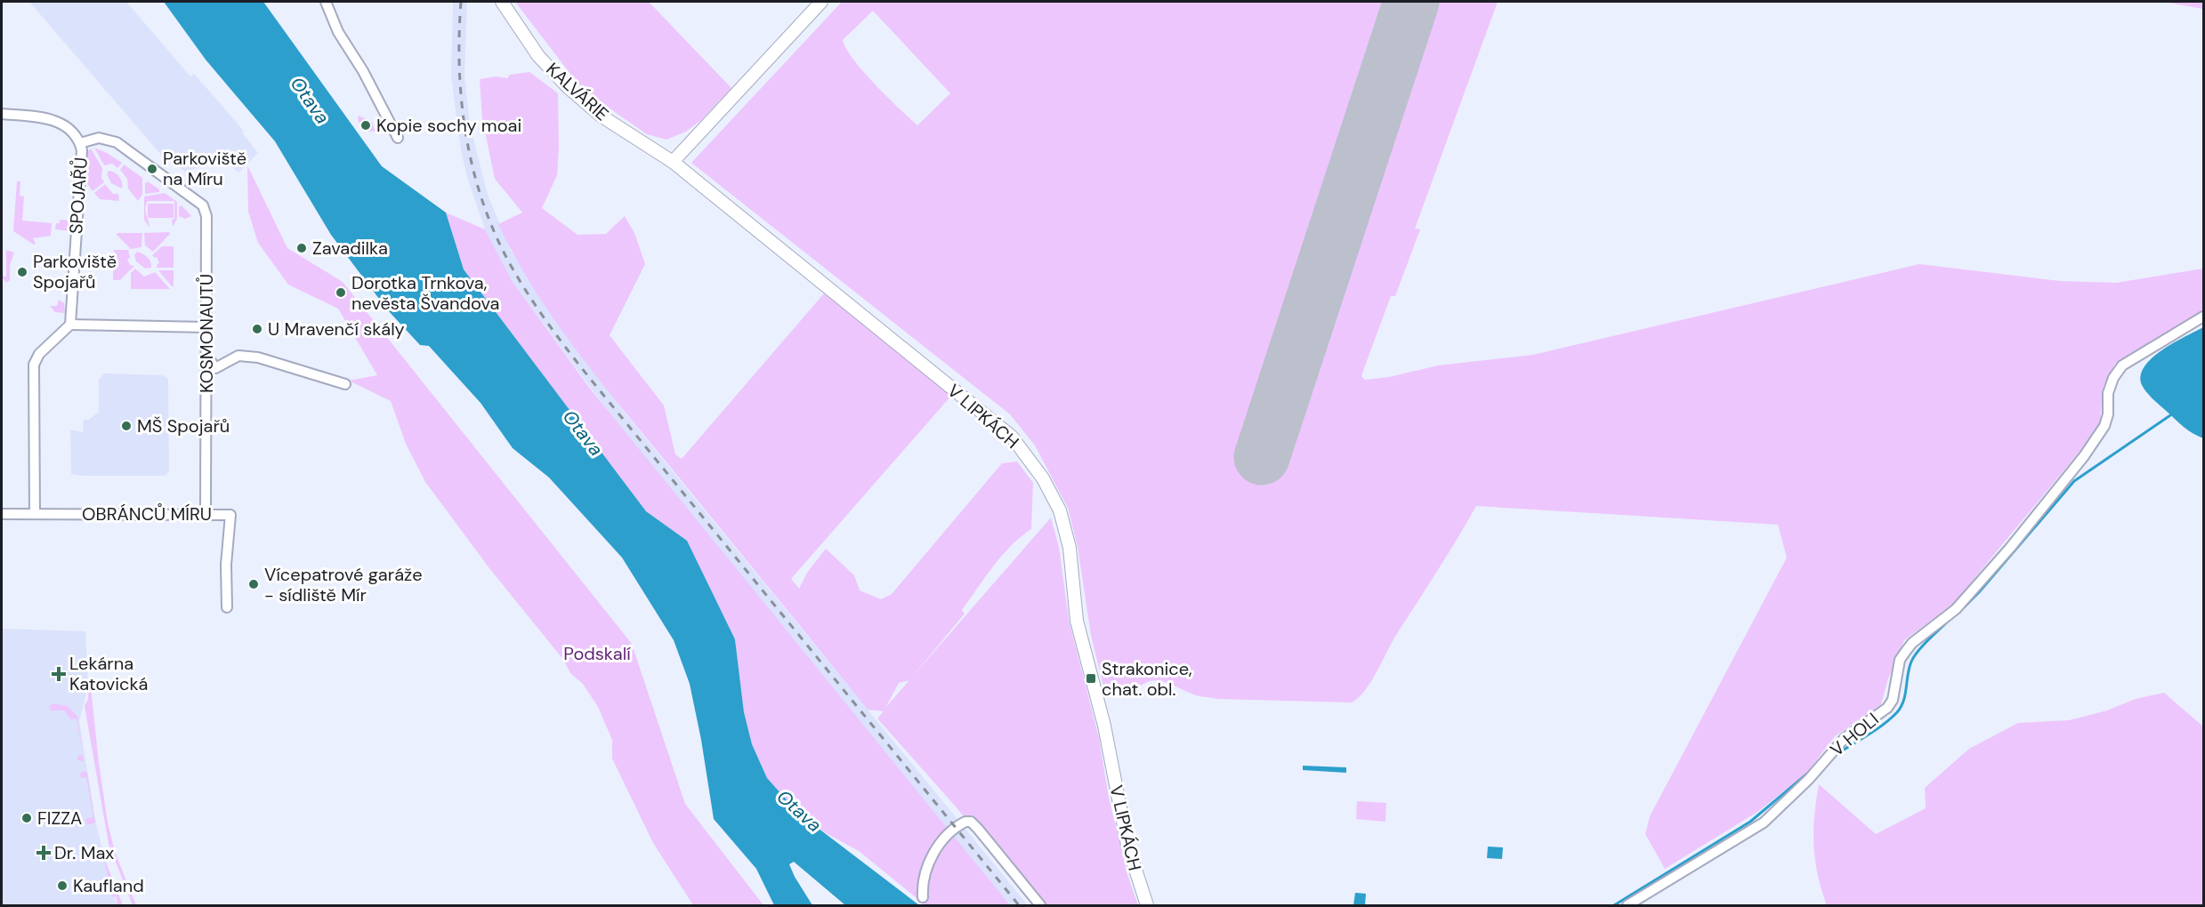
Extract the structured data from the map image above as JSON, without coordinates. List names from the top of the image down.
{
  "streets": {
    "street": [
      "KALVÁRIE",
      "SPOJAŘŮ",
      "KOSMONAUTŮ",
      "V LIPKÁCH",
      "OBRÁNCŮ MÍRU",
      "V HOLI"
    ]
  },
  "crossings": [
    ["KALVÁRIE", "V LIPKÁCH"],
    ["SPOJAŘŮ", "KOSMONAUTŮ"],
    ["KOSMONAUTŮ", "OBRÁNCŮ MÍRU"]
  ],
  "water": ["Otava"],
  "parks": ["Podskalí"],
  "places": {
    "other": [
      "Kopie sochy moai",
      "Parkoviště na Míru",
      "Zavadilka",
      "Parkoviště Spojařů",
      "Dorotka Trnkova, nevěsta Švandova",
      "U Mravenčí skály",
      "MŠ Spojařů",
      "Vícepatrové garáže - sídliště Mír",
      "FIZZA",
      "Kaufland"
    ],
    "health": ["Lekárna Katovická", "Dr. Max"],
    "transit": ["Strakonice, chat. obl."]
  }
}
